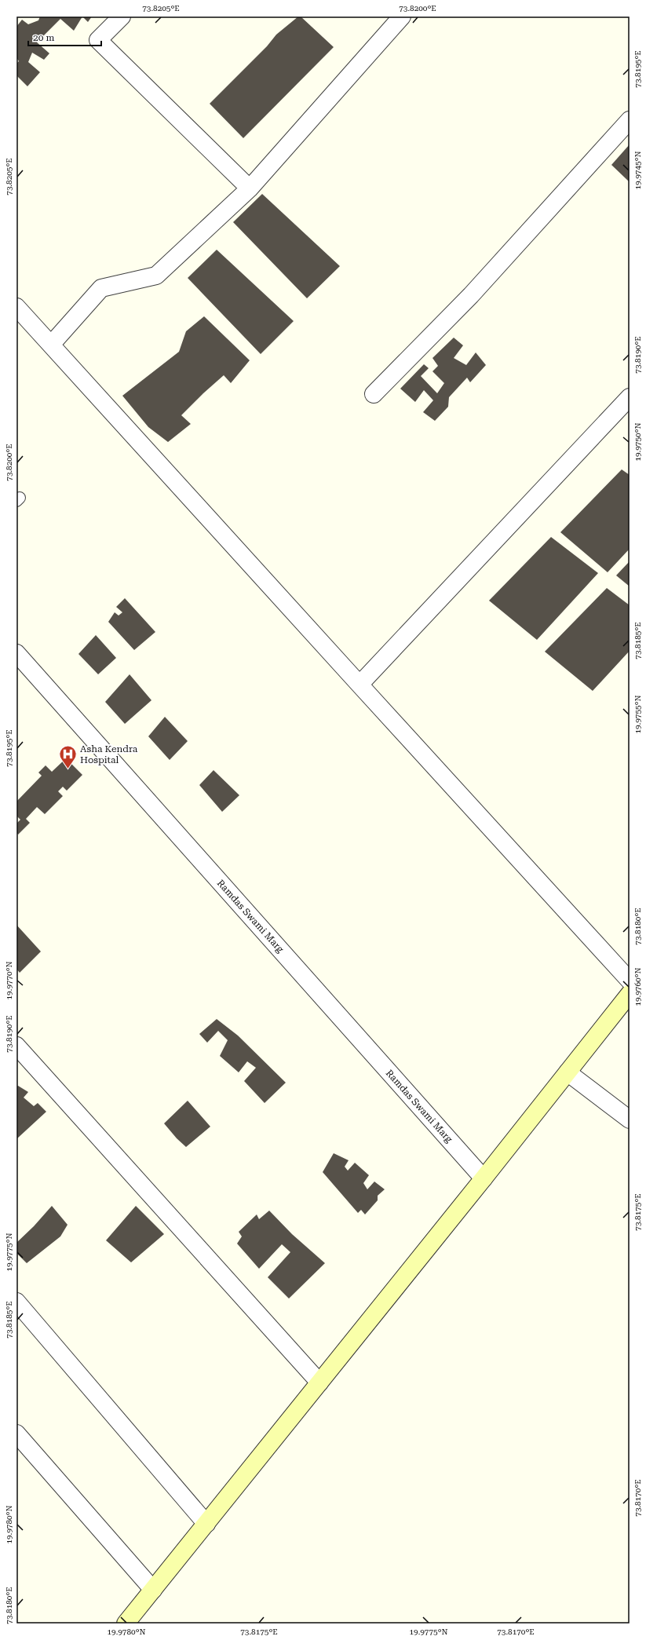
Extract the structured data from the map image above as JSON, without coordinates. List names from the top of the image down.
{
  "streets": {
    "street": ["Ramdas Swami Marg"]
  },
  "places": {
    "hospital": ["Asha Kendra Hospital"]
  },
  "scale_bar": "20 m",
  "coordinates": [
    "73.8205°E",
    "73.8200°E",
    "73.8195°E",
    "19.9745°N",
    "73.8190°E",
    "19.9750°N",
    "73.8185°E",
    "19.9755°N",
    "73.8180°E",
    "19.9770°N",
    "19.9760°N",
    "73.8175°E",
    "19.9775°N",
    "73.8170°E",
    "19.9780°N"
  ]
}
